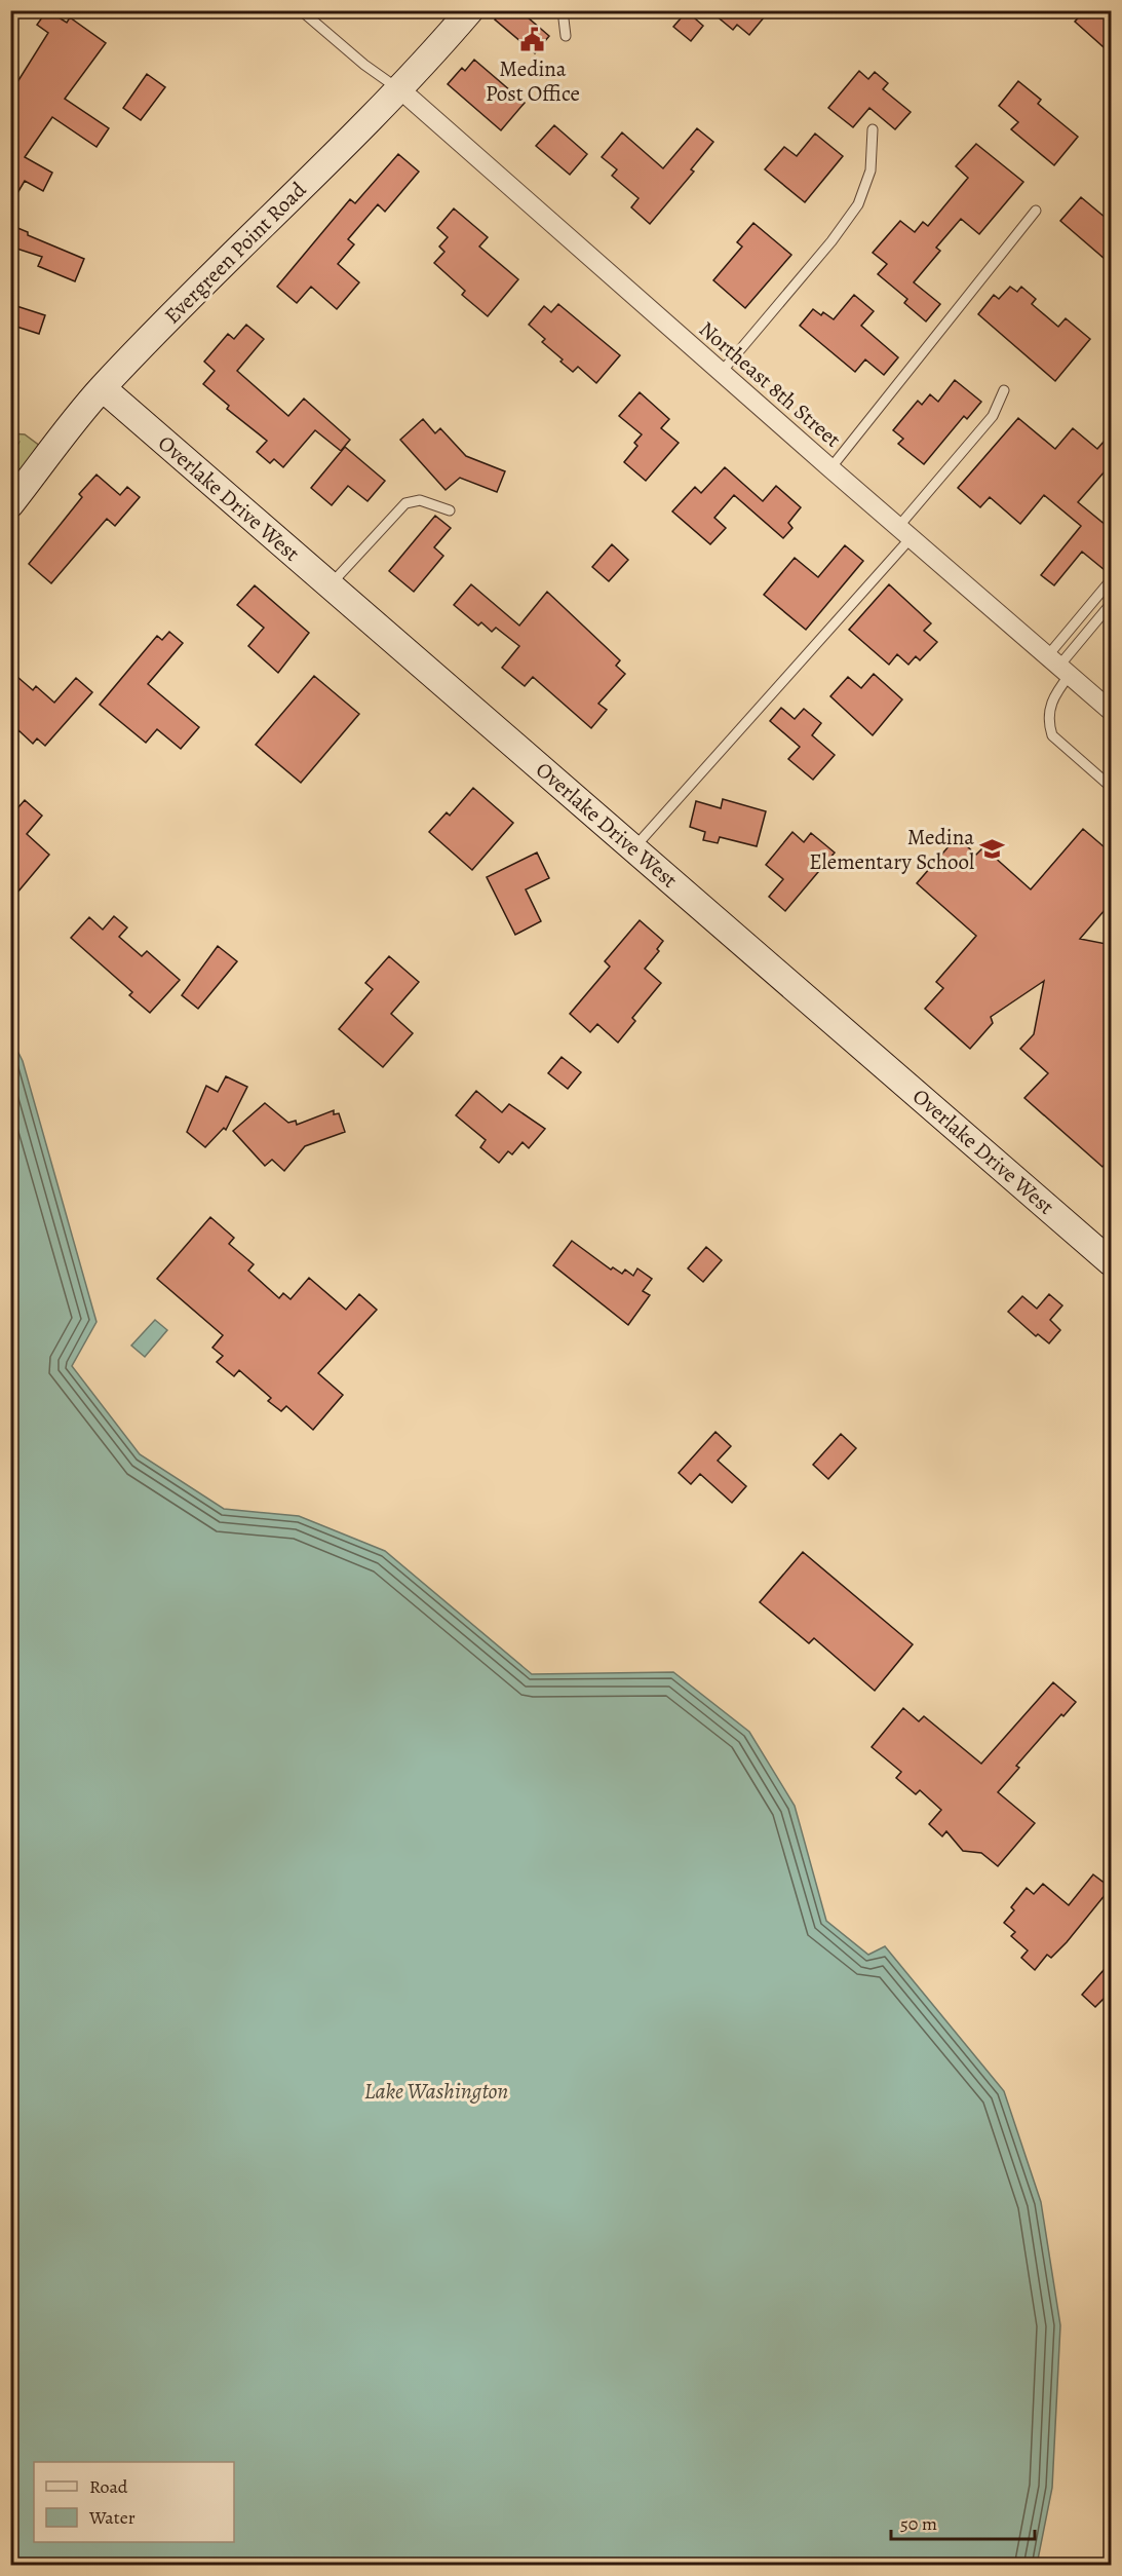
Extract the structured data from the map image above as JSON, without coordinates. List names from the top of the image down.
{
  "streets": {
    "street": ["Evergreen Point Road", "Northeast 8th Street", "Overlake Drive West"]
  },
  "crossings": [
    ["Evergreen Point Road", "Northeast 8th Street"],
    ["Evergreen Point Road", "Overlake Drive West"]
  ],
  "water": ["Lake Washington"],
  "places": {
    "public building": ["Medina Post Office"],
    "school or university": ["Medina Elementary School"]
  },
  "legend": ["Road", "Water"],
  "scale_bar": "50 m"
}
